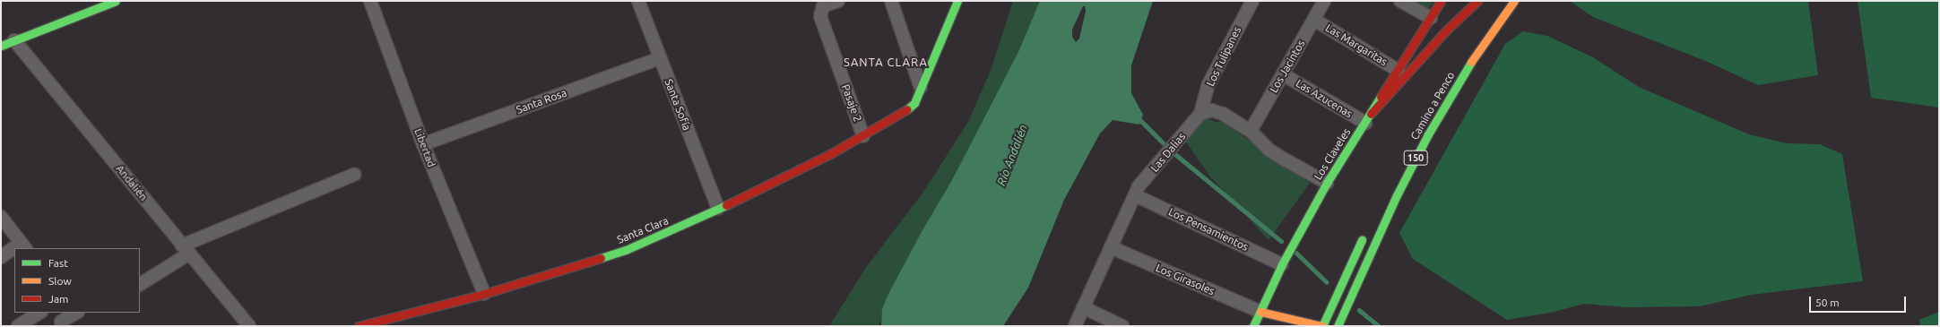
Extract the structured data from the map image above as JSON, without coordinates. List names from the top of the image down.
{
  "streets": {
    "main road": [
      "Camino a Penco",
      "Los Claveles",
      "150",
      "Santa Clara"
    ],
    "street": [
      "Las Margaritas",
      "Los Tulipanes",
      "Los Jacintos",
      "Las Azucenas",
      "Santa Rosa",
      "Pasaje 2",
      "Santa Sofía",
      "Libertad",
      "Las Dalias",
      "Andalién",
      "Los Pensamientos",
      "Los Girasoles"
    ]
  },
  "crossings": [
    ["Las Margaritas", "Los Jacintos"],
    ["Las Margaritas", "Los Claveles"],
    ["Los Tulipanes", "Las Dalias"],
    ["Los Jacintos", "Las Azucenas"],
    ["Las Azucenas", "Los Claveles"],
    ["Santa Rosa", "Santa Sofía"],
    ["Santa Rosa", "Libertad"],
    ["Pasaje 2", "Santa Clara"],
    ["Santa Sofía", "Santa Clara"],
    ["Libertad", "Santa Clara"],
    ["Las Dalias", "Los Pensamientos"],
    ["Las Dalias", "Los Girasoles"],
    ["Los Claveles", "Los Pensamientos"],
    ["Los Claveles", "Los Girasoles"]
  ],
  "districts": ["SANTA CLARA"],
  "water": ["Río Andalién"],
  "legend": ["Fast", "Slow", "Jam"],
  "scale_bar": "50 m"
}
